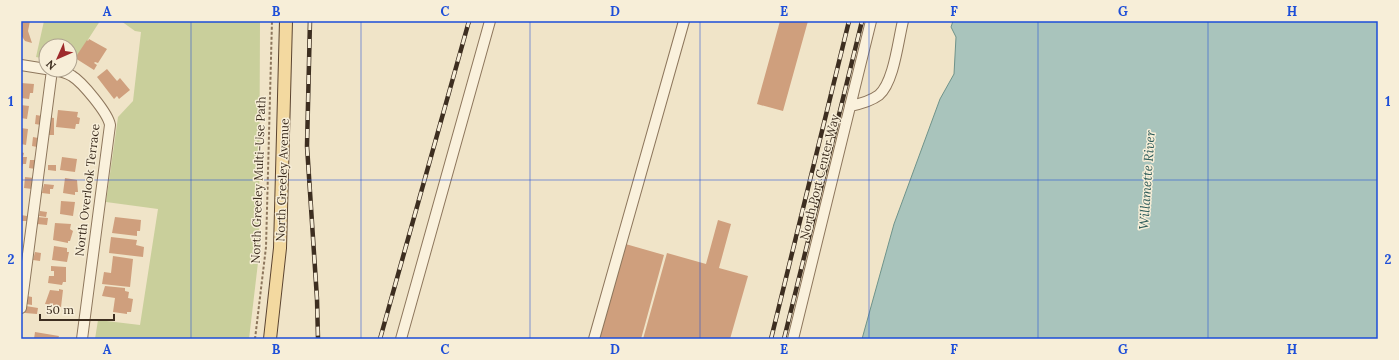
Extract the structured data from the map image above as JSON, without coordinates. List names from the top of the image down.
{
  "streets": {
    "main road": ["North Greeley Avenue"],
    "street": ["North Port Center Way", "North Overlook Terrace"],
    "path": ["North Greeley Multi-Use Path"]
  },
  "water": ["Willamette River"],
  "scale_bar": "50 m",
  "north": "bottom left",
  "grid": {
    "columns": [
      "A",
      "B",
      "C",
      "D",
      "E",
      "F",
      "G",
      "H"
    ],
    "rows": ["1", "2"]
  }
}
